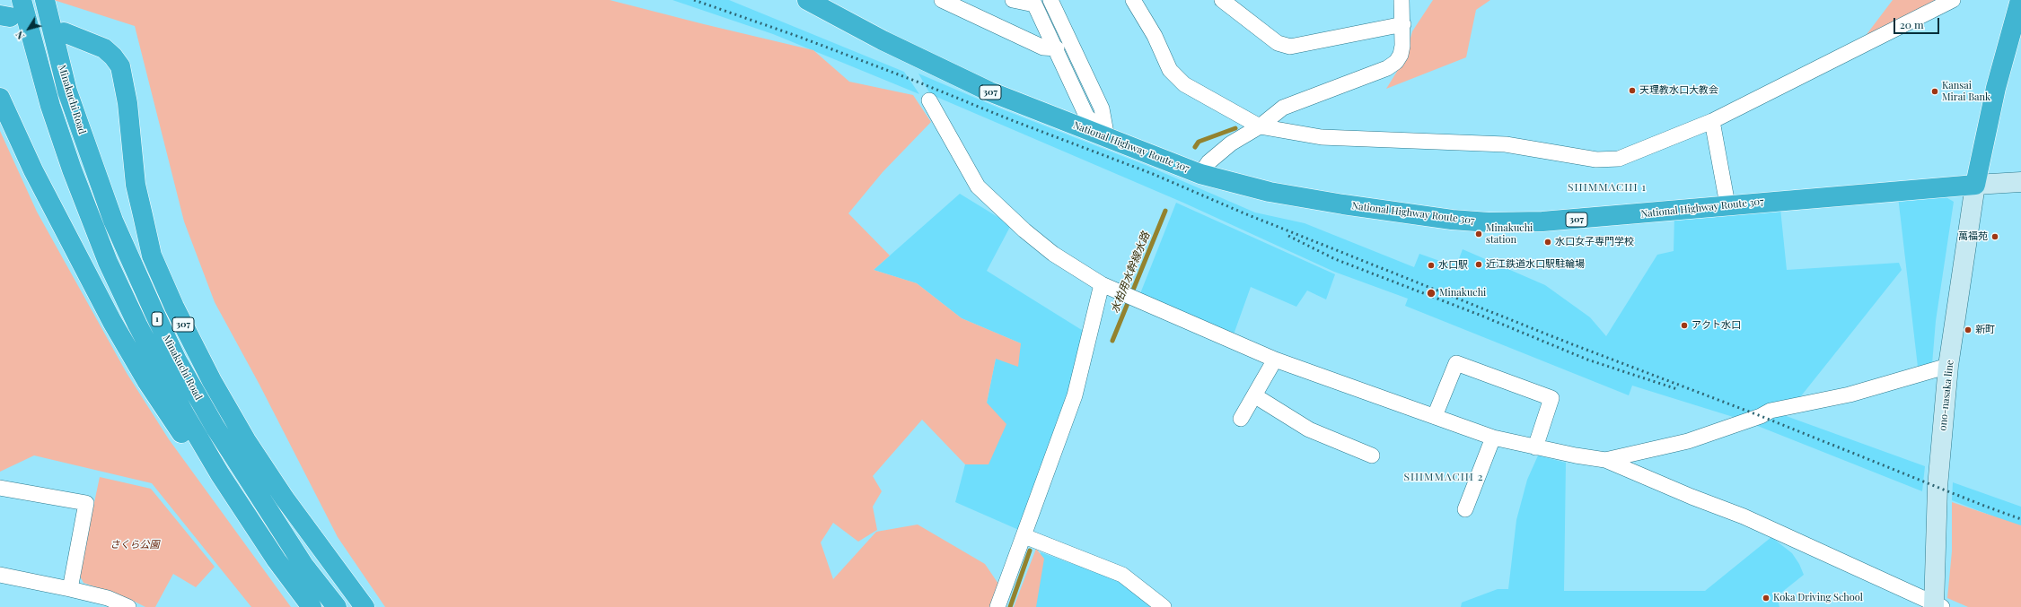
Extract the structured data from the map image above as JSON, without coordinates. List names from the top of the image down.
{
  "streets": {
    "highway": [
      "307",
      "Minakuchi Road",
      "National Highway Route 307",
      "1"
    ],
    "main road": ["ono-nasaka line"]
  },
  "crossings": [
    ["National Highway Route 307", "ono-nasaka line"]
  ],
  "districts": ["SHIMMACHI 1", "SHIMMACHI 2"],
  "water": ["水柏用水幹線水路"],
  "parks": ["さくら公園"],
  "places": [
    "天理教水口大教会",
    "Kansai Mirai Bank",
    "Minakuchi station",
    "萬福苑",
    "水口女子専門学校",
    "近江鉄道水口駅駐輪場",
    "水口駅",
    "Minakuchi",
    "アクト水口",
    "新町",
    "Koka Driving School"
  ],
  "scale_bar": "20 m",
  "north": "bottom left"
}
